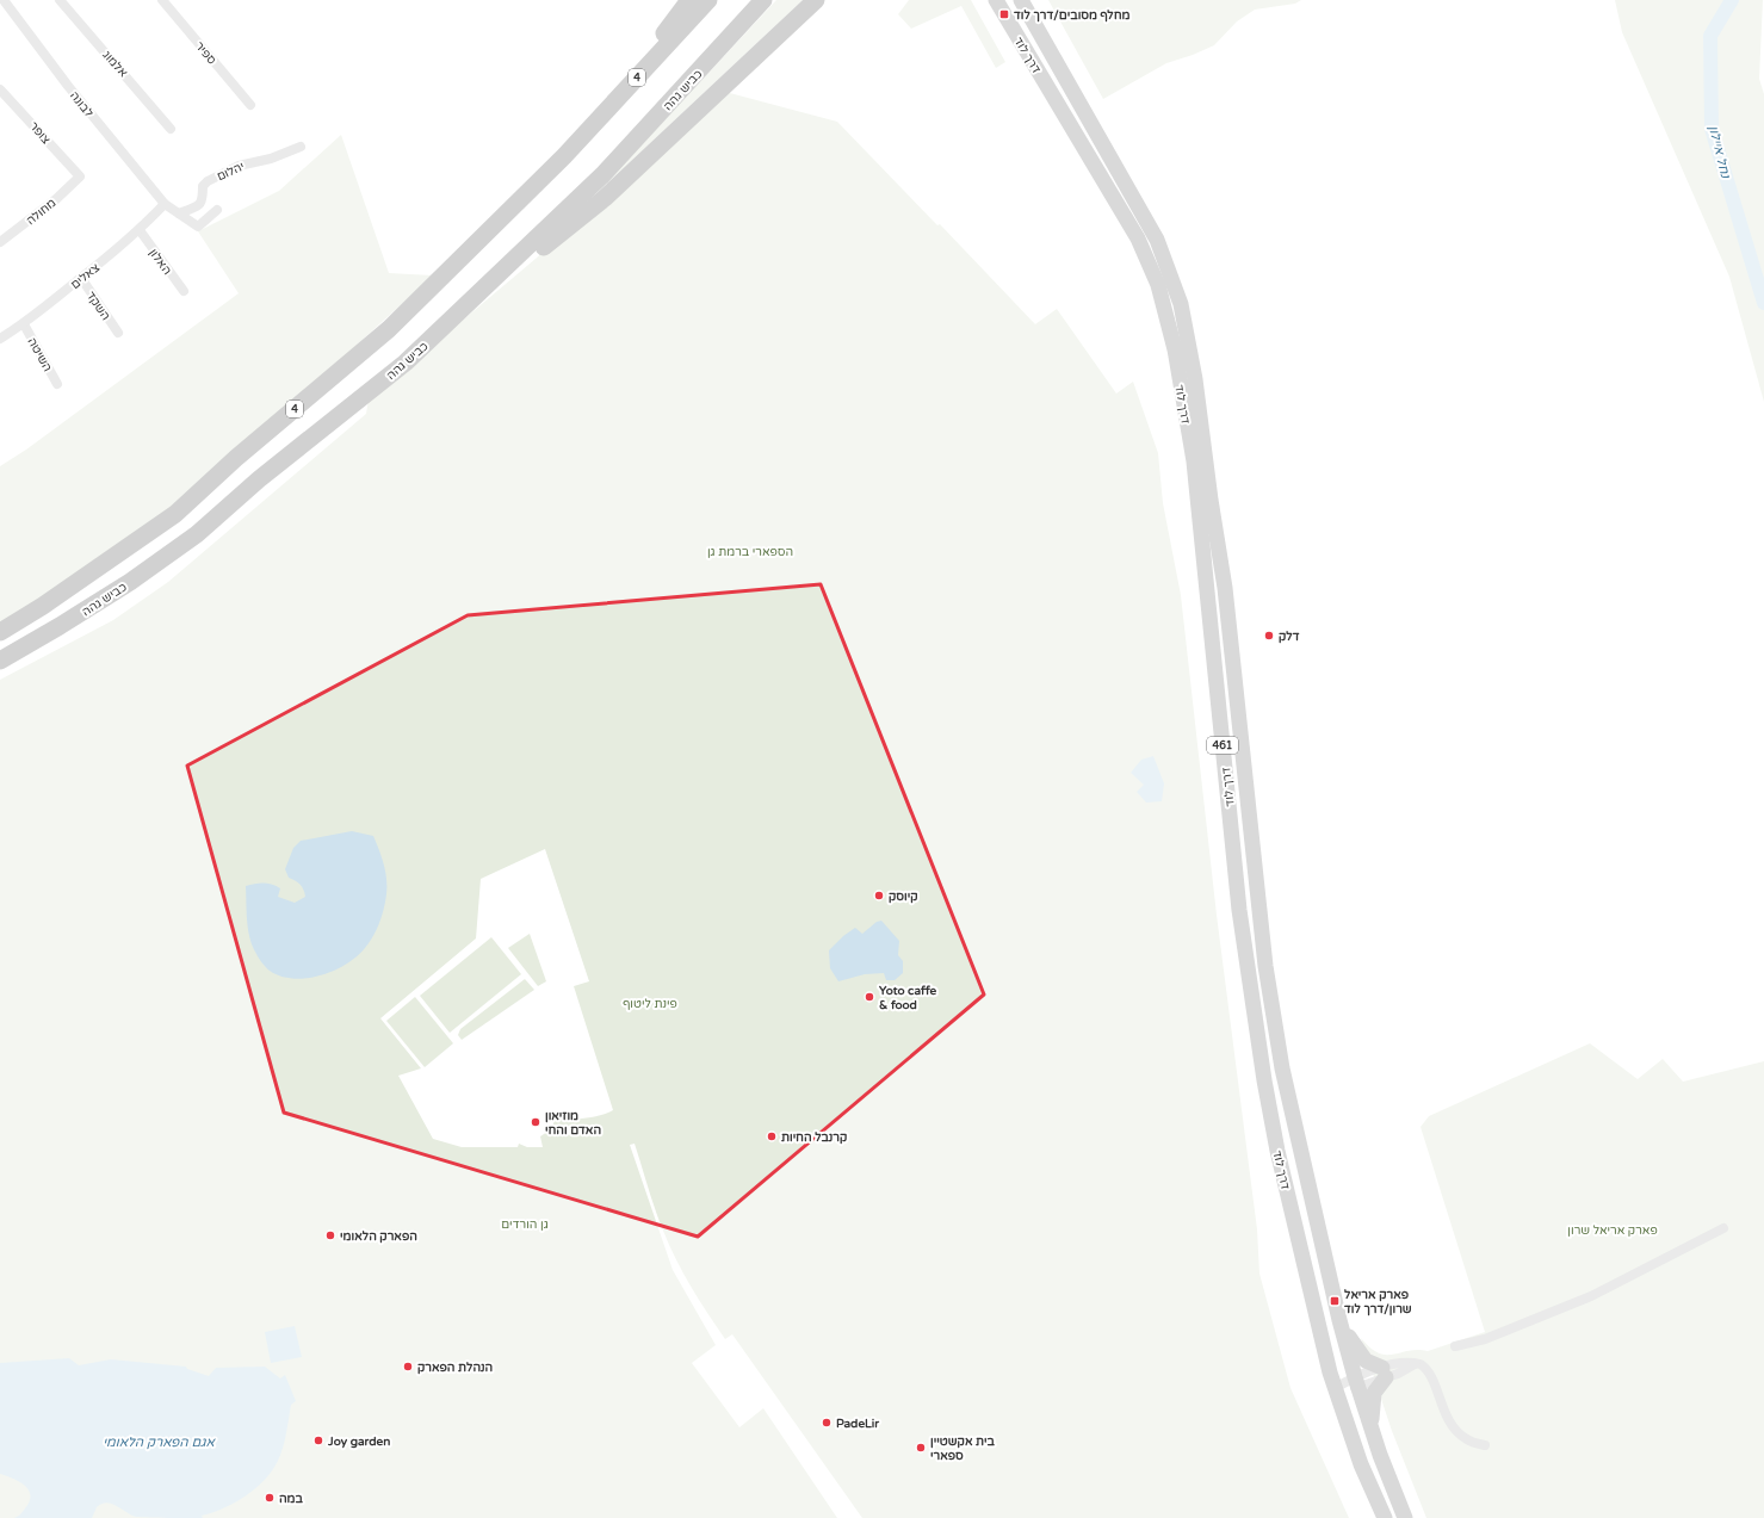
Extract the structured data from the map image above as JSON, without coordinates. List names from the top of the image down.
{
  "streets": {
    "highway": ["4", "כביש גהה"],
    "main road": ["דרך לוד", "461"],
    "street": [
      "ספיר",
      "אלמוג",
      "לבונה",
      "צופר",
      "יהלום",
      "מחולה",
      "האלון",
      "צאלים",
      "השקד",
      "השיטה"
    ]
  },
  "crossings": [
    ["לבונה", "יהלום"],
    ["לבונה", "צאלים"],
    ["צופר", "מחולה"],
    ["האלון", "צאלים"],
    ["צאלים", "השקד"],
    ["צאלים", "השיטה"]
  ],
  "water": ["נחל איילון", "אגם הפארק הלאומי"],
  "parks": [
    "הספארי ברמת גן",
    "פינת ליטוף",
    "גן הורדים",
    "פארק אריאל שרון"
  ],
  "places": {
    "transit": ["מחלף מסובים/דרך לוד", "פארק אריאל שרון/דרך לוד"],
    "other": [
      "דלק",
      "קיוסק",
      "Yoto caffe & food",
      "מוזיאון האדם והחי",
      "קרנבל החיות",
      "הפארק הלאומי",
      "הנהלת הפארק",
      "PadeLir",
      "Joy garden",
      "בית אקשטיין ספארי",
      "במה"
    ]
  }
}
